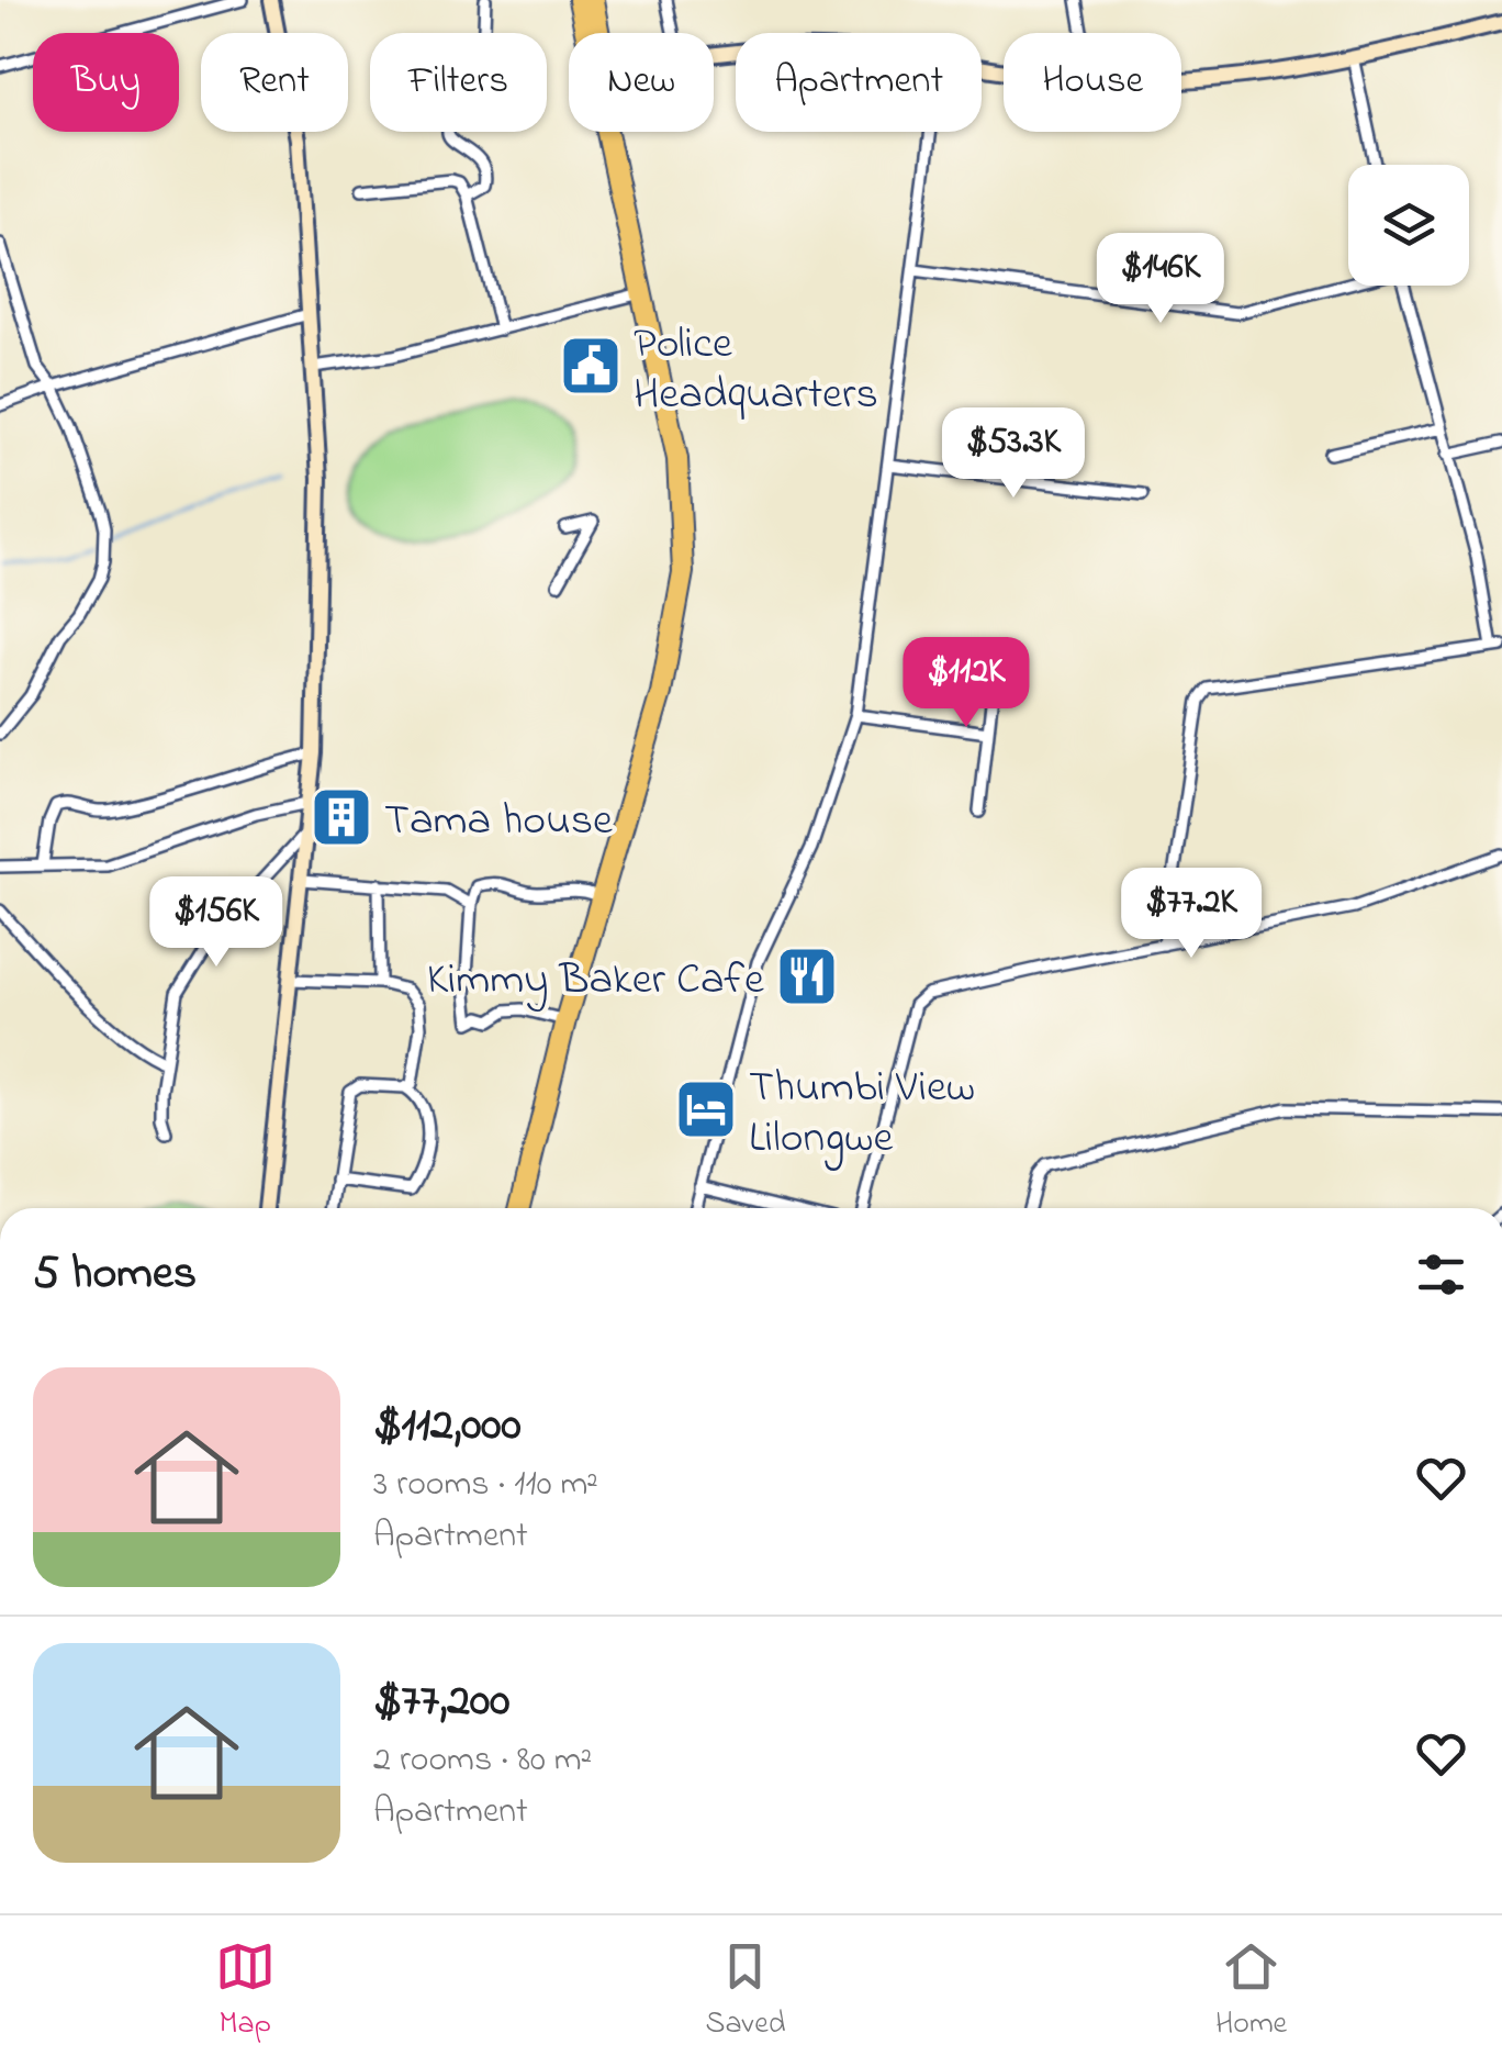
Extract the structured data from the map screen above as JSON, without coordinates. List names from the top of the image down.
{
  "places": {
    "public building": ["Police Headquarters"],
    "building": ["Tama house"],
    "restaurant": ["Kimmy Baker Cafe"],
    "hotel": ["Thumbi View Lilongwe"]
  },
  "page": {
    "chip": [
      "Buy",
      "Rent",
      "Filters",
      "New",
      "Apartment",
      "House"
    ],
    "price": [
      "$146K",
      "$53.3K",
      "$112K",
      "$77.2K",
      "$156K"
    ],
    "heading": "5 homes",
    "list": [
      {
        "name": "$112,000",
        "note": "3 rooms · 110 m² · Apartment"
      },
      {
        "name": "$77,200",
        "note": "2 rooms · 80 m² · Apartment"
      }
    ],
    "tabs": ["Map", "Saved", "Home"]
  }
}
